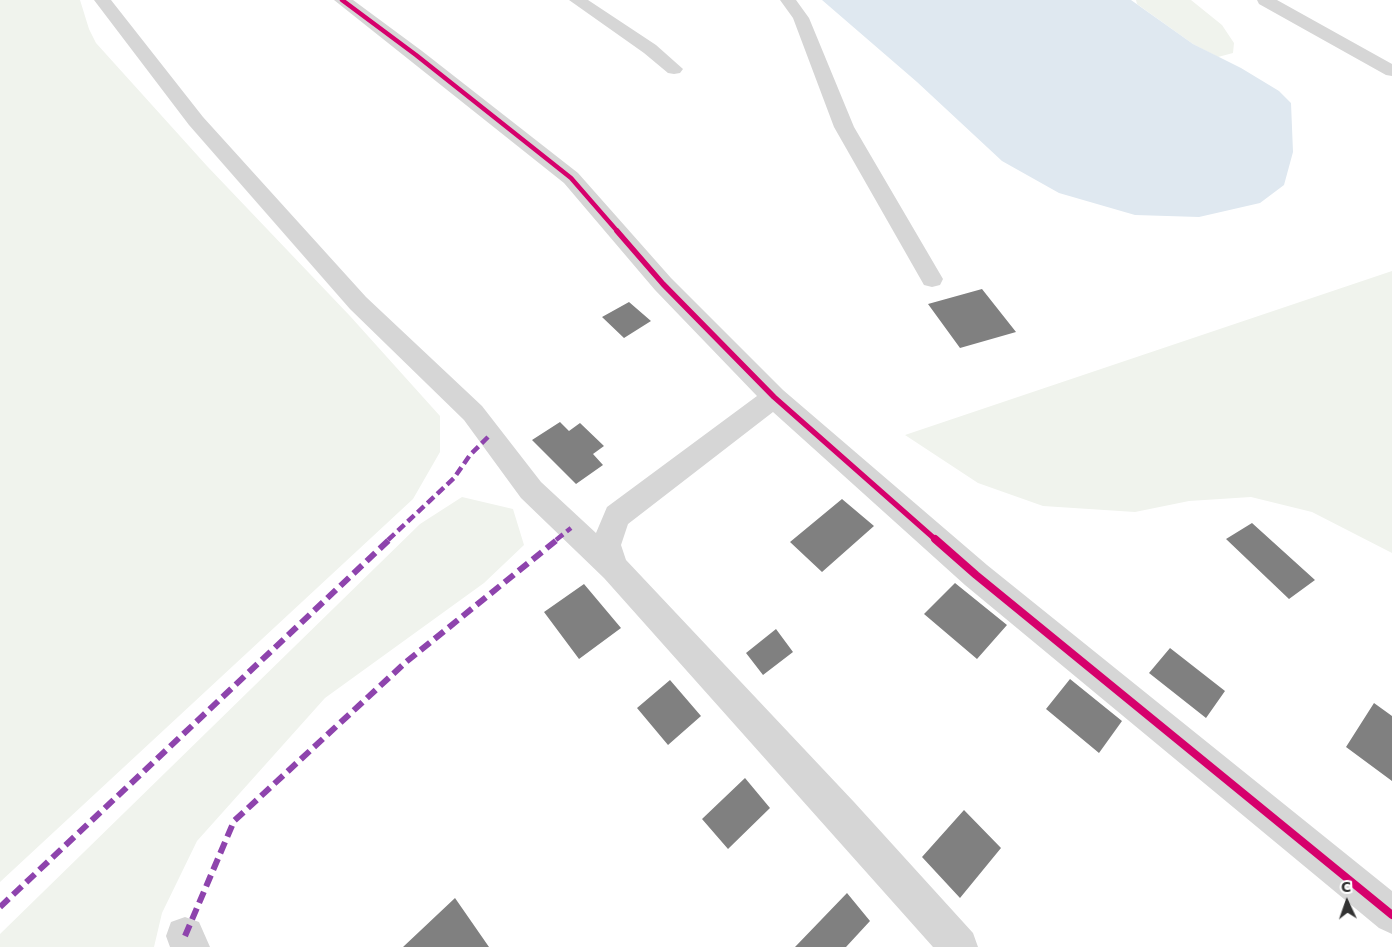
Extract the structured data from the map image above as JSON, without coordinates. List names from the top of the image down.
{
  "north": "top"
}
